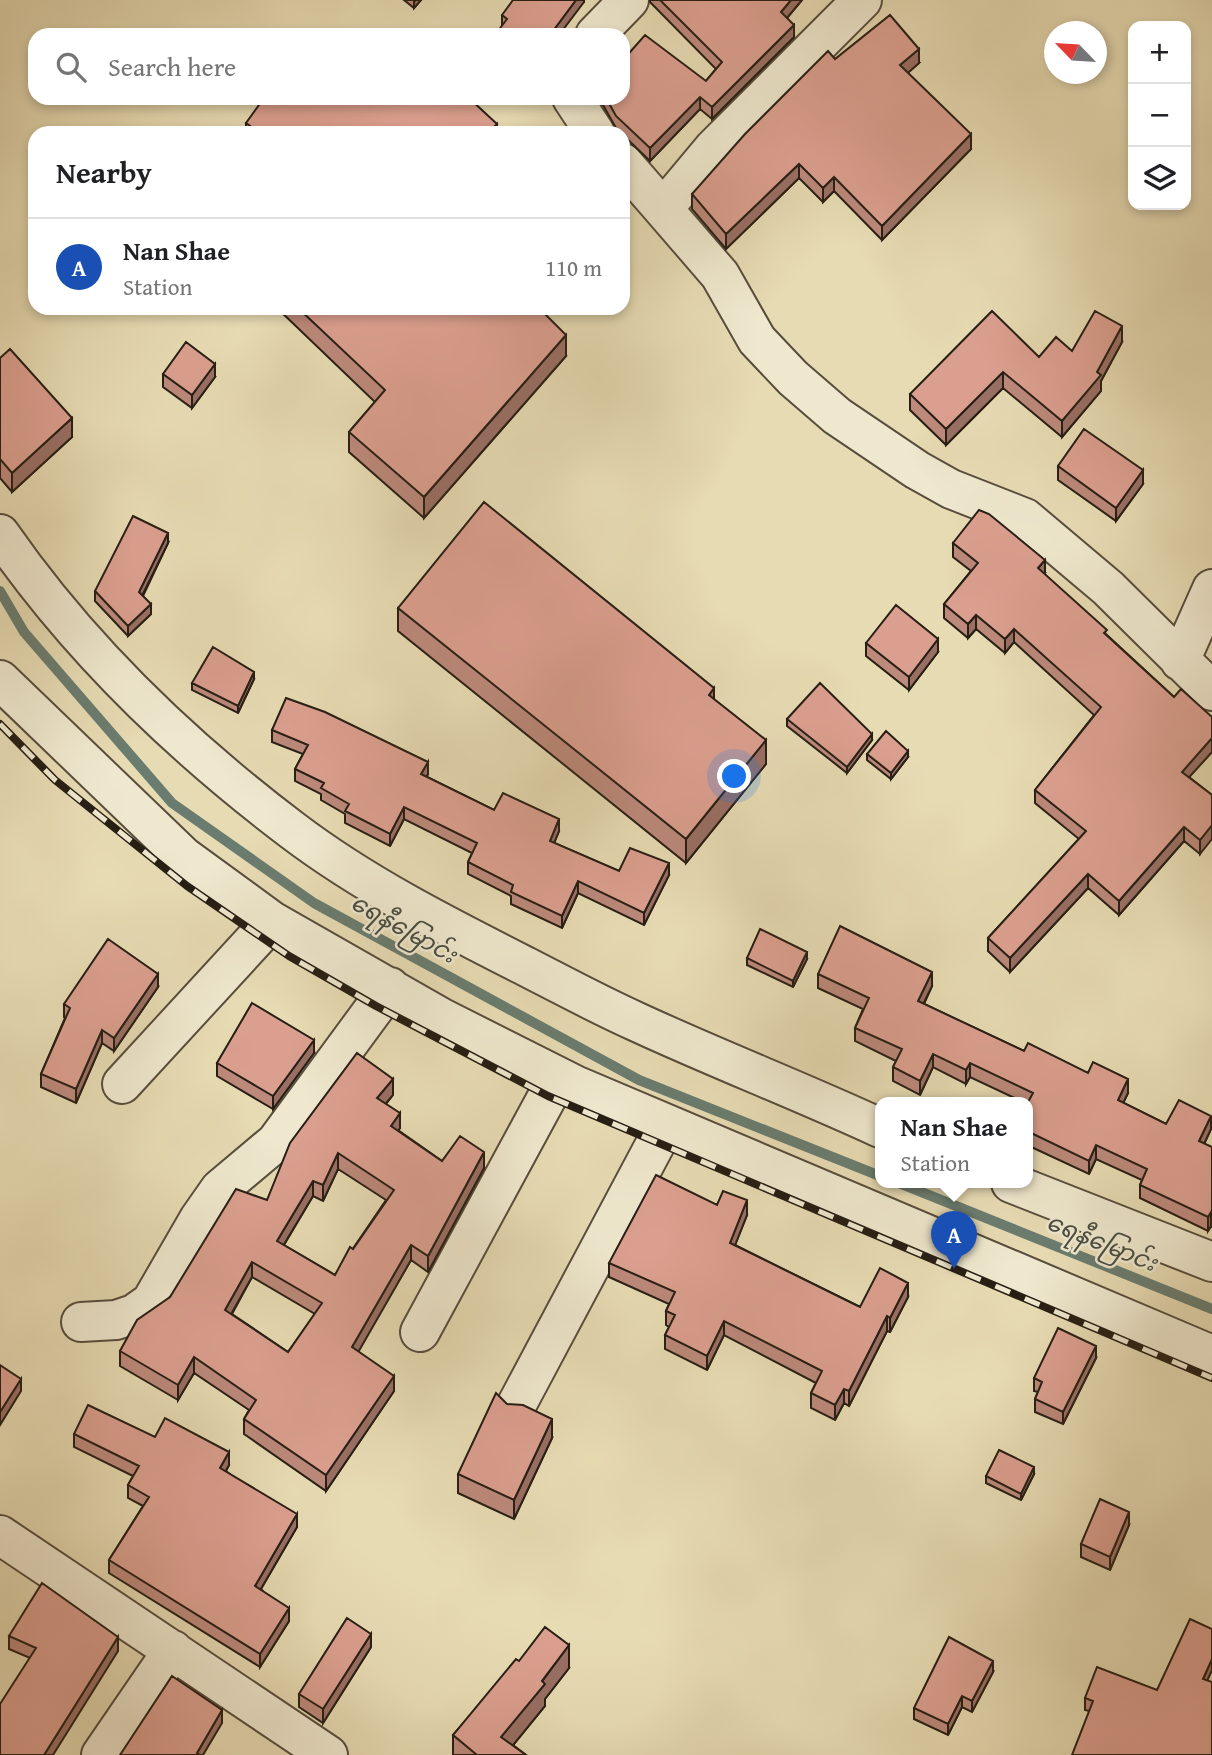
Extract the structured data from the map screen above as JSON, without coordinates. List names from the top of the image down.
{
  "water": ["ရေနီမြောင်း"],
  "north": "top left",
  "page": {
    "map_buttons": ["+", "−"],
    "search": "Search here",
    "heading": "Nearby",
    "list": [
      {
        "mark": "A",
        "name": "Nan Shae",
        "note": "Station",
        "value": "110 m"
      }
    ],
    "popup": ["Nan Shae", "Station"],
    "pins": "A"
  }
}
